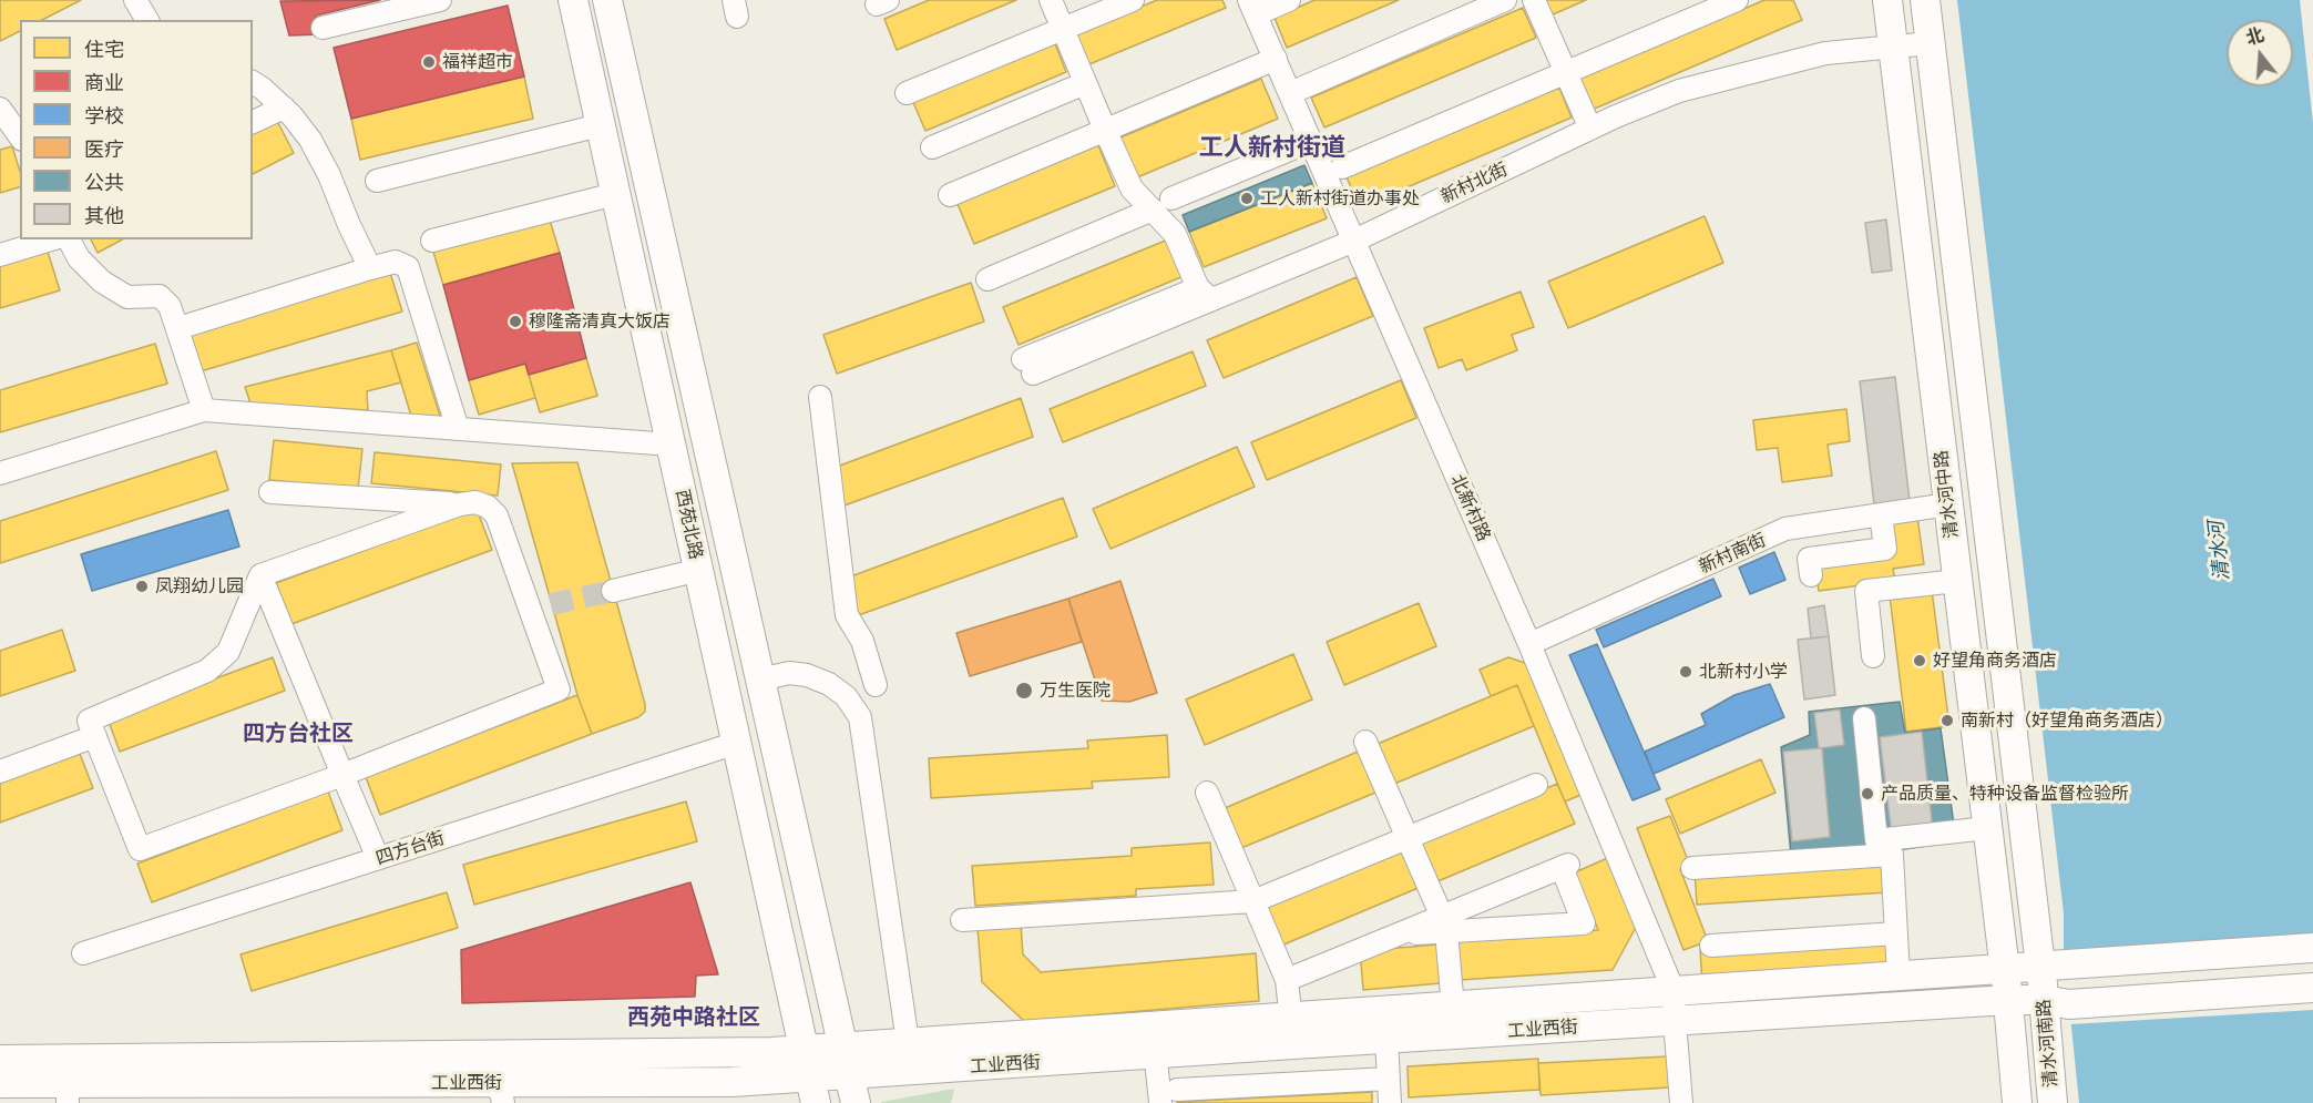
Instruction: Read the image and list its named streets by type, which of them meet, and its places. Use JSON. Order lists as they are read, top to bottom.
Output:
{
  "streets": {
    "main road": [
      "清水河中路",
      "西苑北路",
      "工业西街",
      "清水河南路"
    ],
    "street": [
      "新村北街",
      "北新村路",
      "新村南街",
      "四方台街"
    ]
  },
  "crossings": [
    ["新村北街", "清水河中路"],
    ["新村北街", "北新村路"],
    ["清水河中路", "新村南街"],
    ["清水河中路", "工业西街"],
    ["清水河中路", "清水河南路"],
    ["北新村路", "新村南街"],
    ["北新村路", "工业西街"],
    ["西苑北路", "四方台街"],
    ["西苑北路", "工业西街"],
    ["工业西街", "清水河南路"]
  ],
  "districts": ["工人新村街道", "四方台社区", "西苑中路社区"],
  "water": ["清水河"],
  "places": [
    "福祥超市",
    "工人新村街道办事处",
    "穆隆斋清真大饭店",
    "凤翔幼儿园",
    "好望角商务酒店",
    "北新村小学",
    "万生医院",
    "南新村（好望角商务酒店）",
    "产品质量、特种设备监督检验所"
  ],
  "legend": [
    "住宅",
    "商业",
    "学校",
    "医疗",
    "公共",
    "其他"
  ],
  "north": "top"
}
